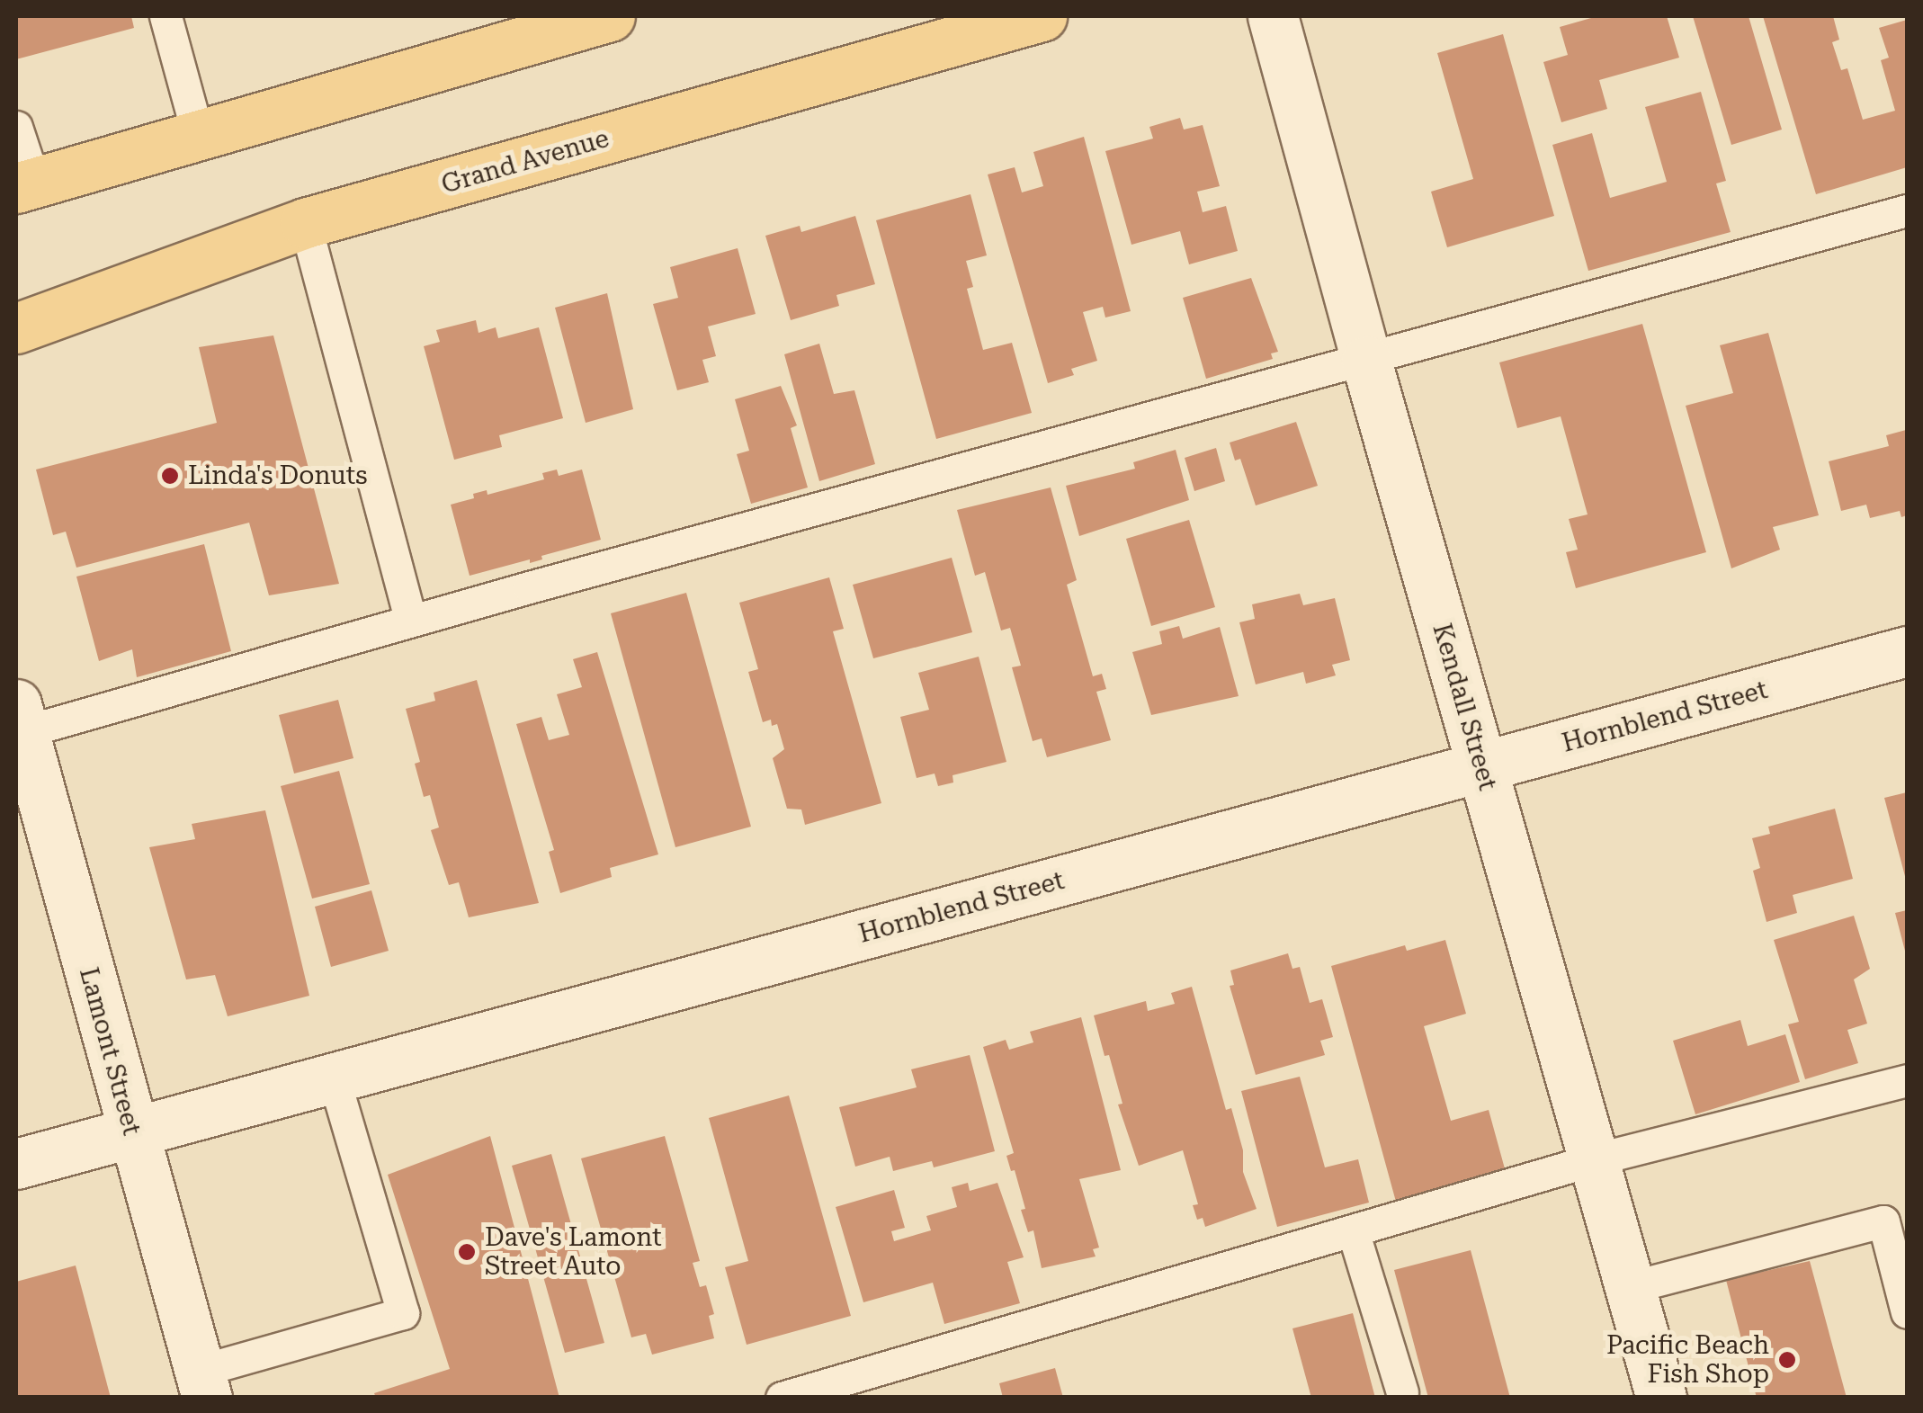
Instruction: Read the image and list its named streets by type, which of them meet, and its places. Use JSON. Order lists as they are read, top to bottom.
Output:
{
  "streets": {
    "main road": ["Grand Avenue"],
    "street": ["Kendall Street", "Hornblend Street", "Lamont Street"]
  },
  "crossings": [
    ["Kendall Street", "Hornblend Street"],
    ["Hornblend Street", "Lamont Street"]
  ],
  "places": ["Linda's Donuts", "Dave's Lamont Street Auto", "Pacific Beach Fish Shop"]
}
